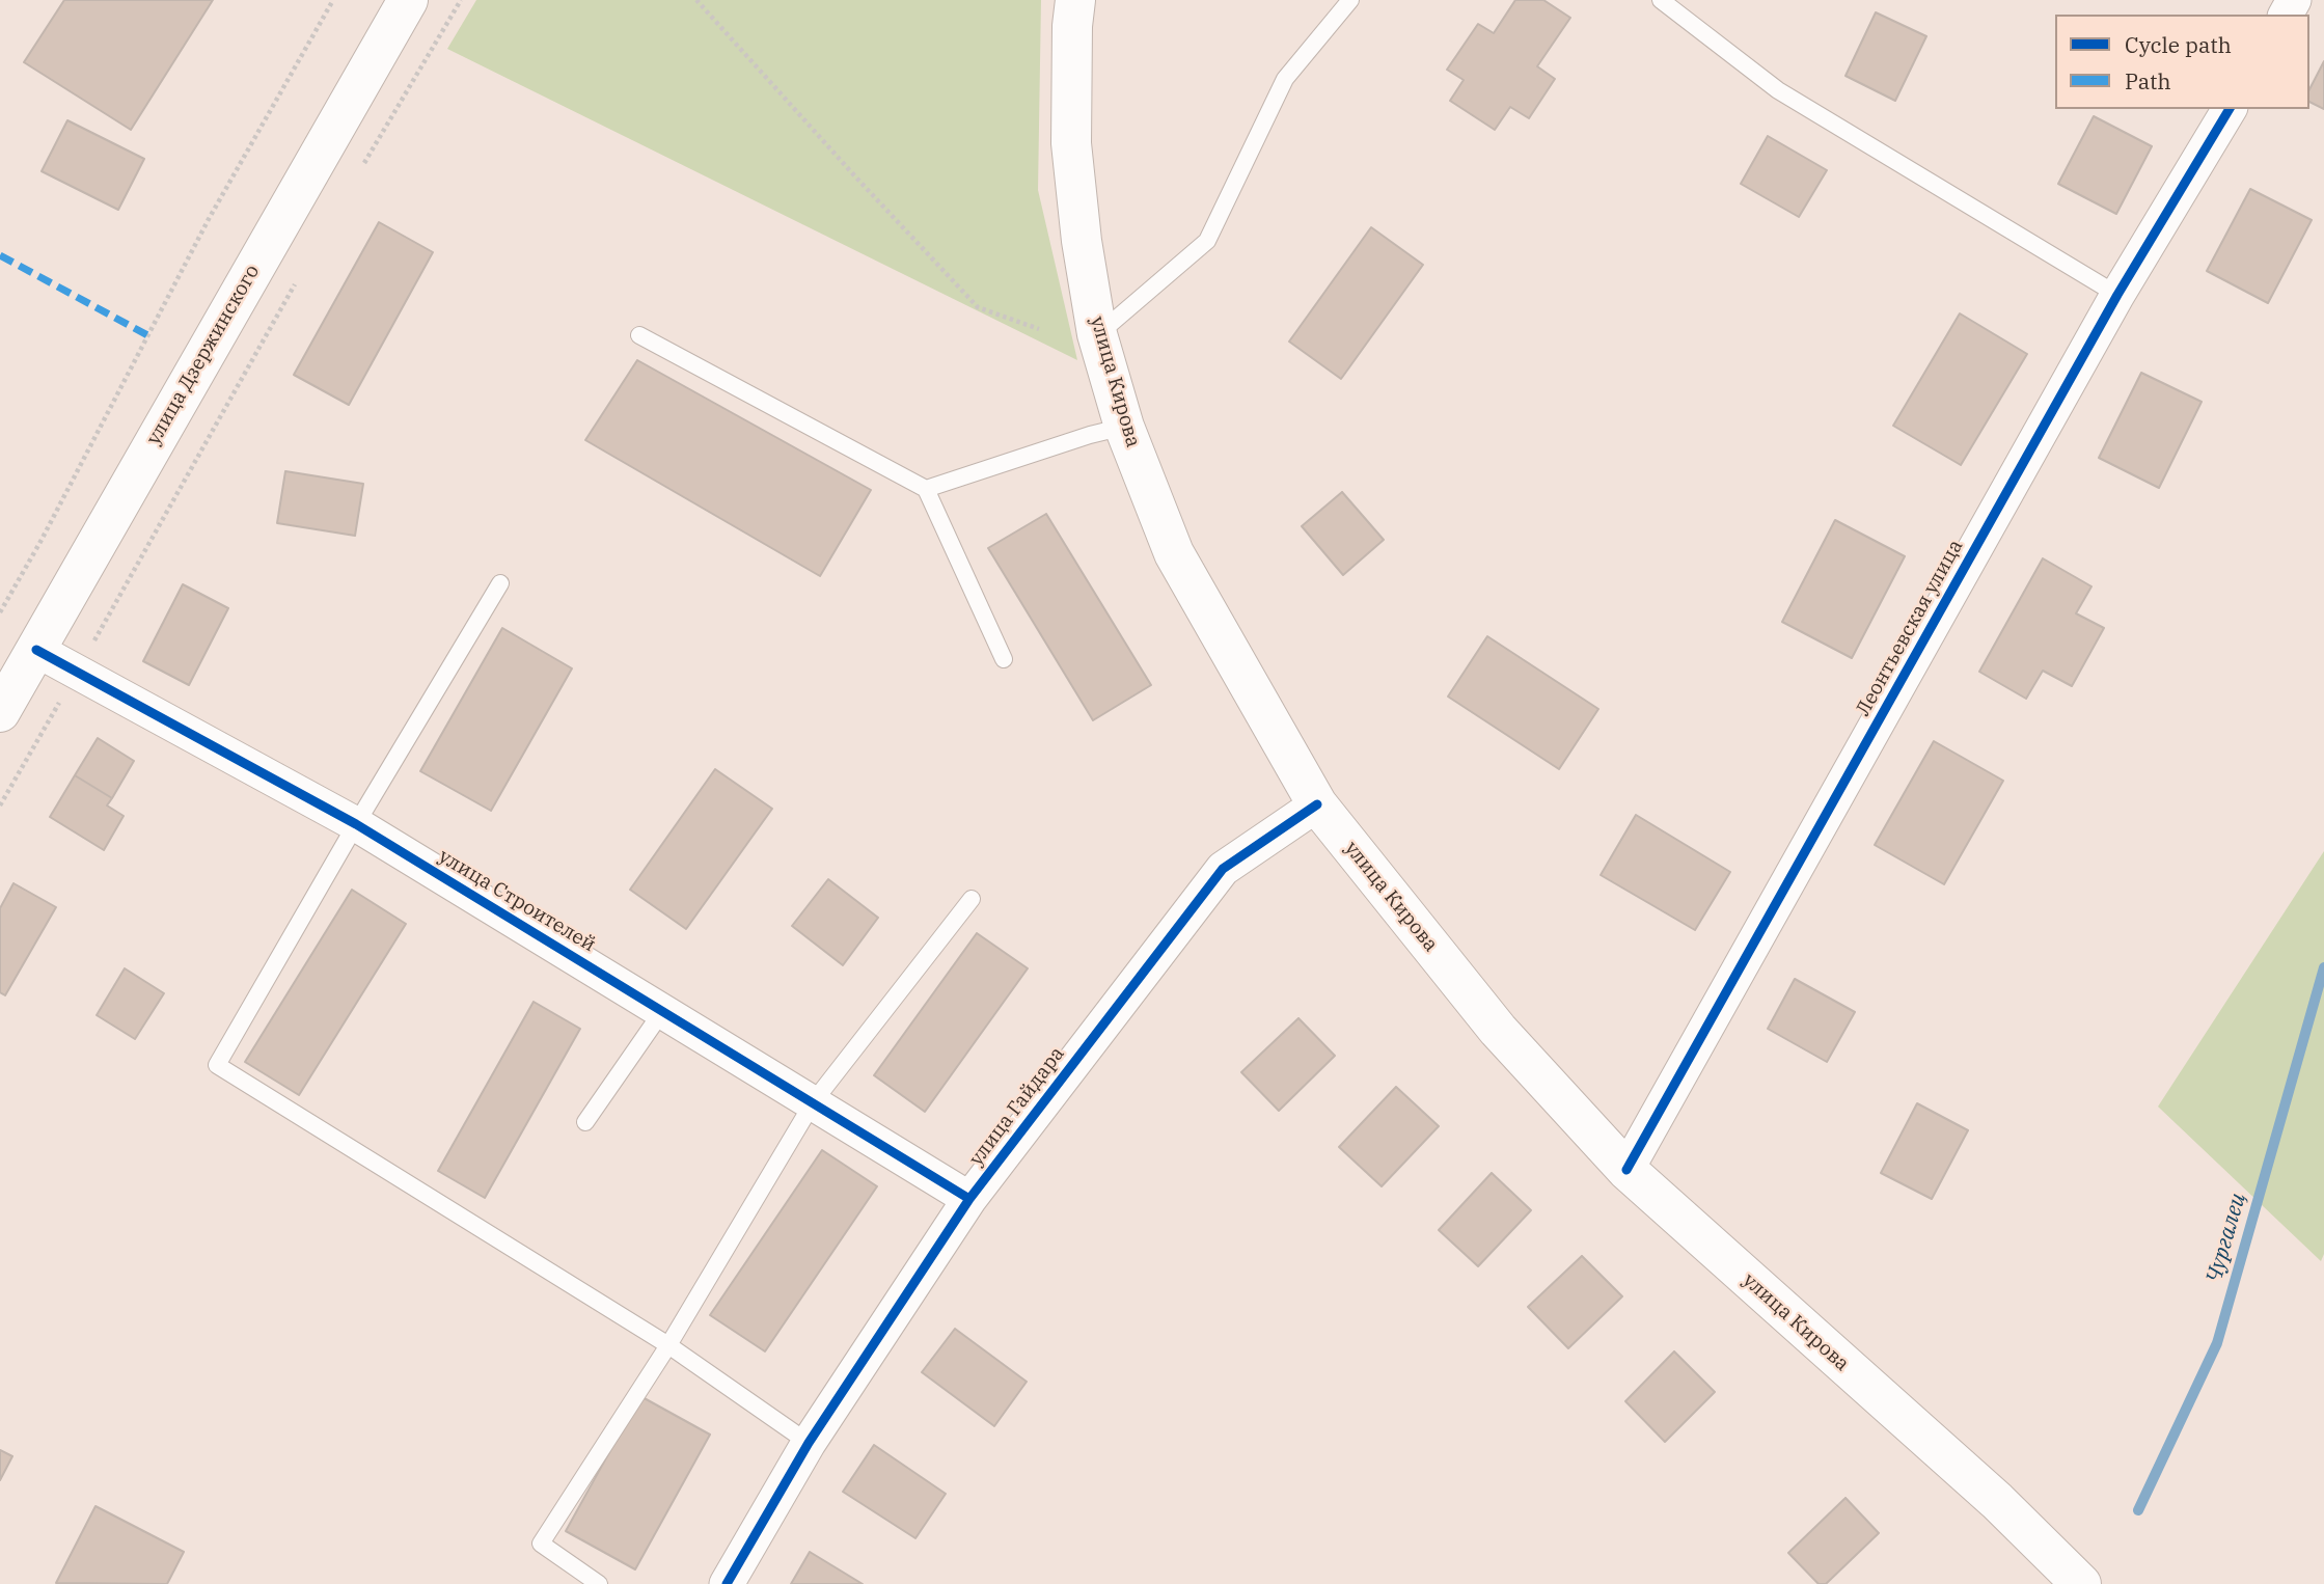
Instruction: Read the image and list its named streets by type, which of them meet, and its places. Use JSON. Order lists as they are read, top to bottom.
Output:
{
  "streets": {
    "main road": ["улица Дзержинского", "улица Кирова"],
    "street": ["Леонтьевская улица", "улица Строителей", "улица Гайдара"]
  },
  "crossings": [
    ["улица Дзержинского", "улица Строителей"],
    ["улица Кирова", "Леонтьевская улица"],
    ["улица Кирова", "улица Гайдара"],
    ["улица Строителей", "улица Гайдара"]
  ],
  "water": ["Чургалец"],
  "legend": ["Cycle path", "Path"]
}
